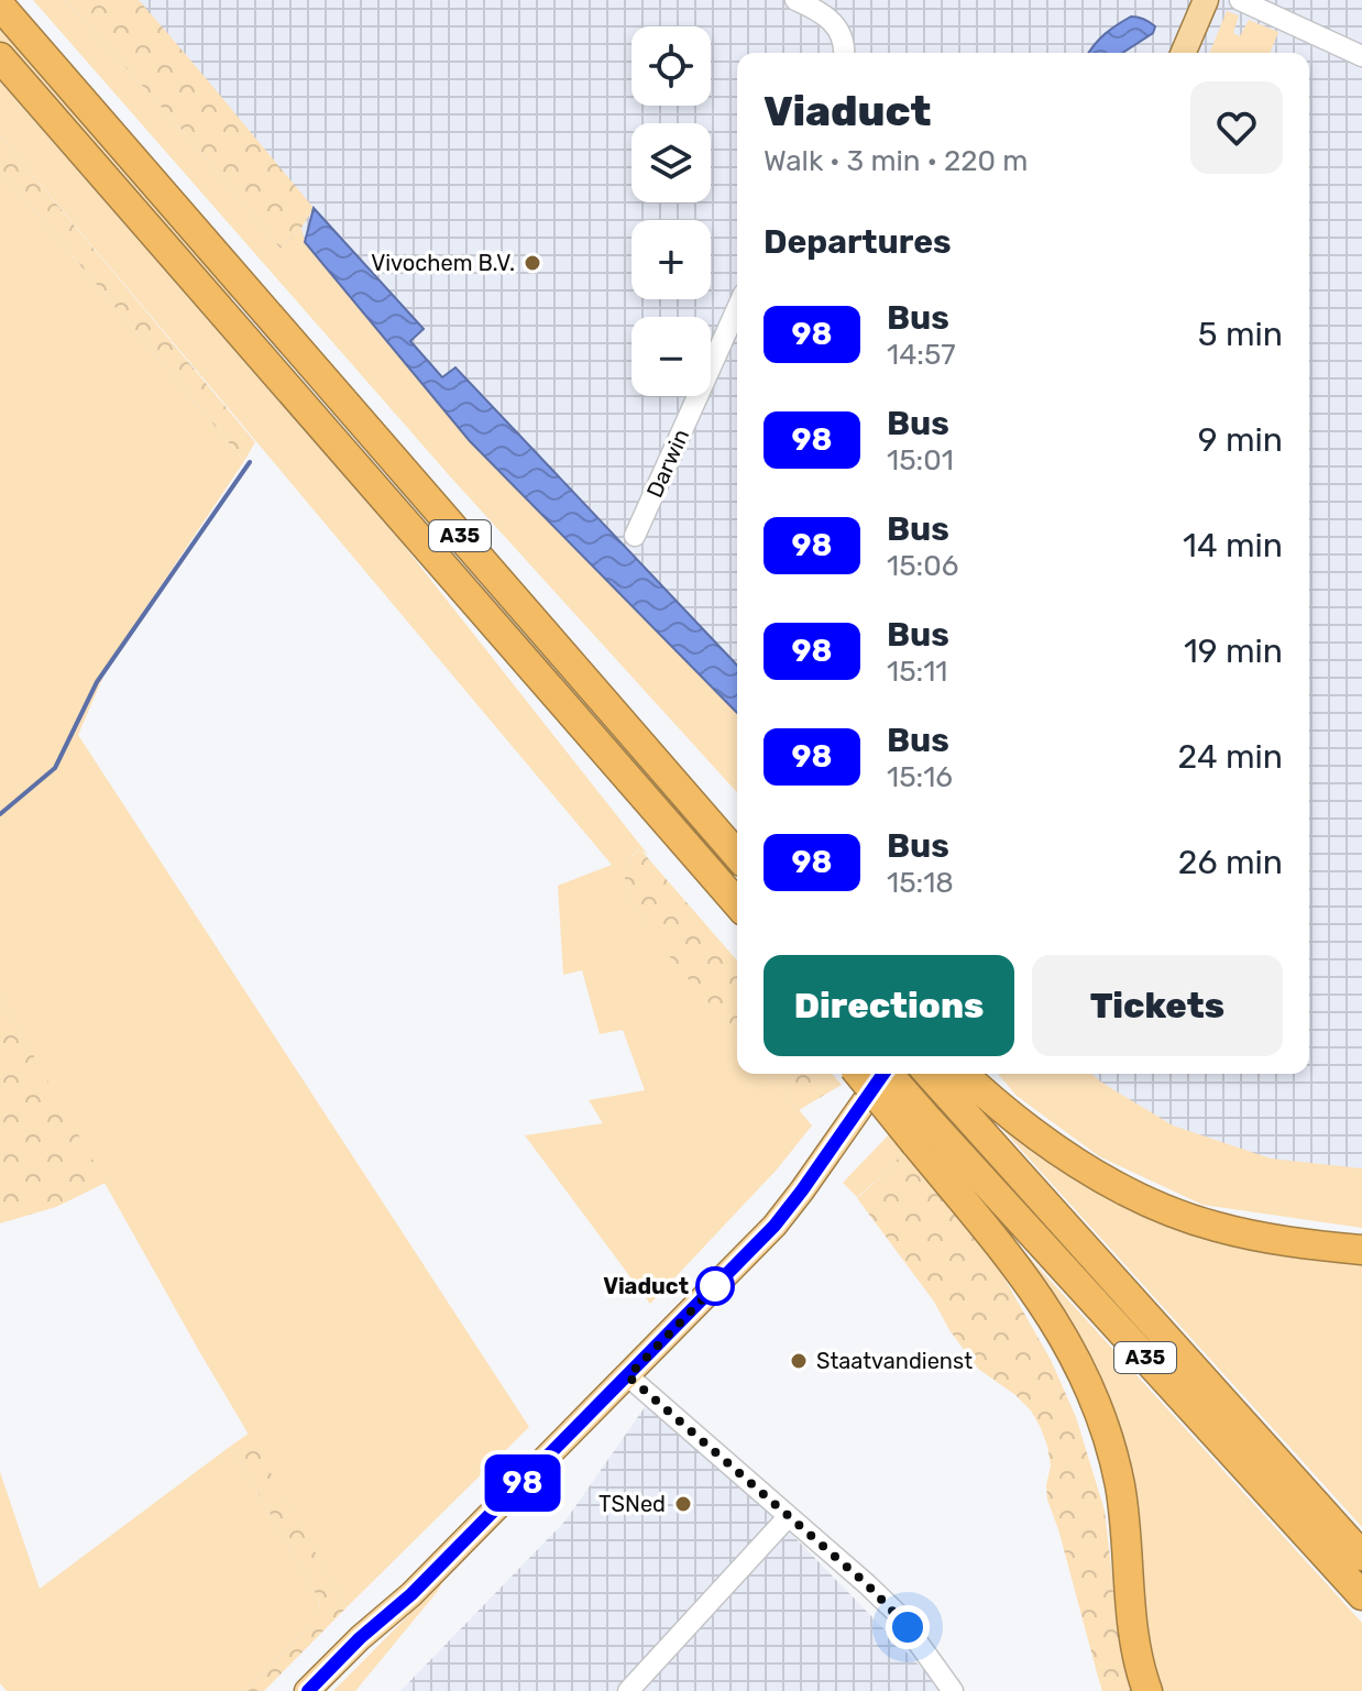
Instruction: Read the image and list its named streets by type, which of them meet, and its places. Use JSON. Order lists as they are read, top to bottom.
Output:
{
  "streets": {
    "highway": ["A35"],
    "street": ["Darwin"]
  },
  "places": [
    "Vivochem B.V.",
    "Viaduct",
    "Staatvandienst",
    "TSNed"
  ],
  "lines": ["bus line 98"],
  "page": {
    "on_map": "98",
    "map_buttons": ["+", "−"],
    "heading": [
      ["Viaduct", "Walk · 3 min · 220 m"],
      "Departures"
    ],
    "list": [
      {
        "mark": "98",
        "name": "Bus",
        "note": "14:57",
        "value": "5 min"
      },
      {
        "mark": "98",
        "name": "Bus",
        "note": "15:01",
        "value": "9 min"
      },
      {
        "mark": "98",
        "name": "Bus",
        "note": "15:06",
        "value": "14 min"
      },
      {
        "mark": "98",
        "name": "Bus",
        "note": "15:11",
        "value": "19 min"
      },
      {
        "mark": "98",
        "name": "Bus",
        "note": "15:16",
        "value": "24 min"
      },
      {
        "mark": "98",
        "name": "Bus",
        "note": "15:18",
        "value": "26 min"
      }
    ],
    "buttons": ["Directions", "Tickets"]
  }
}
